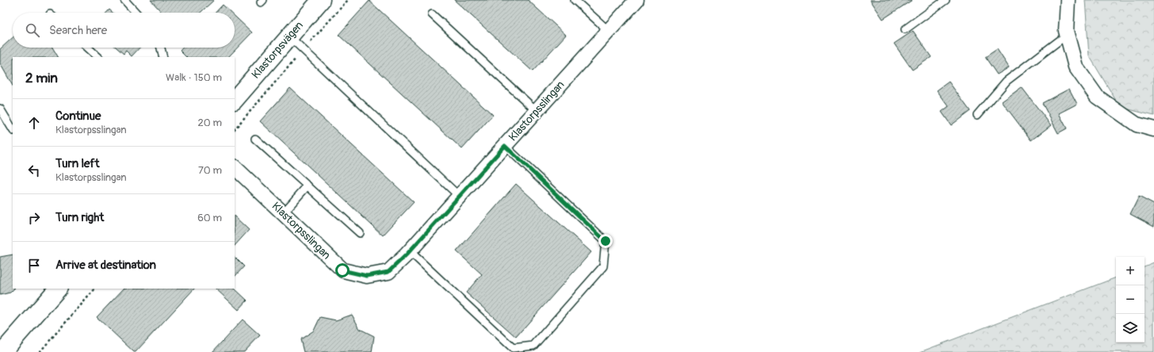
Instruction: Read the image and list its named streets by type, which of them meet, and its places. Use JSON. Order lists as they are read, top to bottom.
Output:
{
  "streets": {
    "street": ["Klastorpsvägen", "Klastorpsslingan"]
  },
  "page": {
    "search": "Search here",
    "heading": ["2 min", "Walk · 150 m"],
    "list": [
      ["Continue", "Klastorpsslingan", "20 m"],
      ["Turn left", "Klastorpsslingan", "70 m"],
      ["Turn right", "60 m"],
      "Arrive at destination"
    ],
    "map_buttons": ["+", "−"]
  }
}
